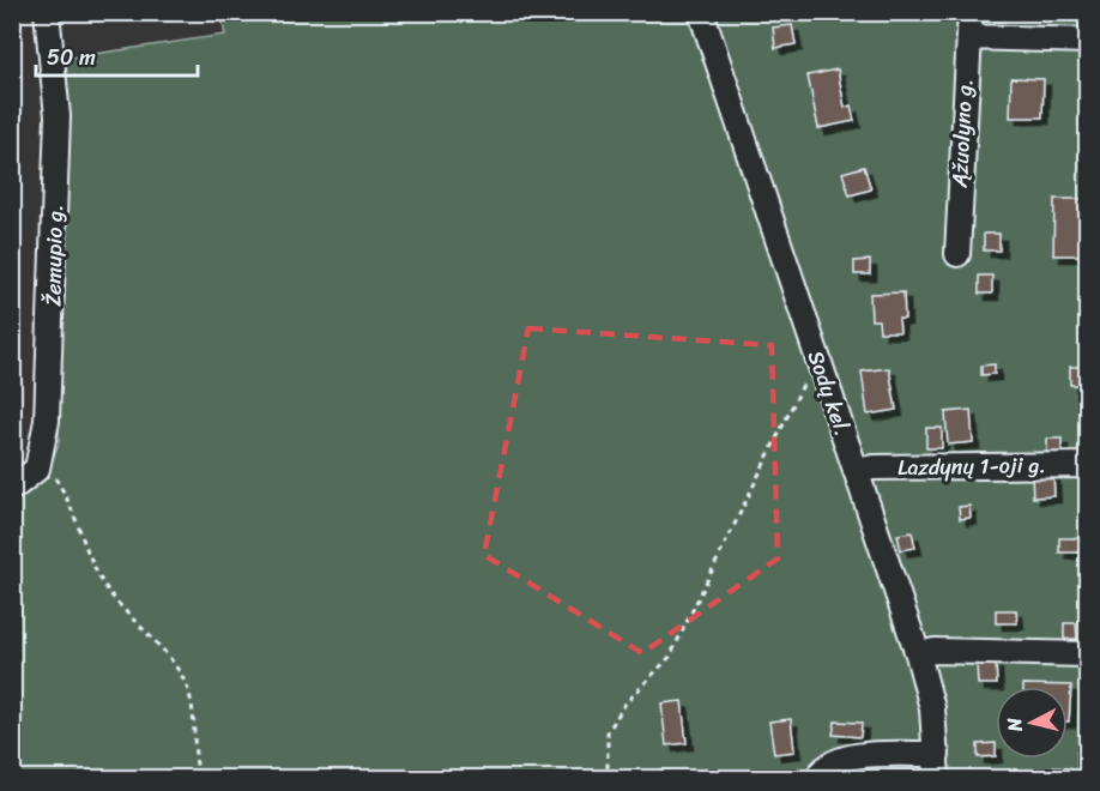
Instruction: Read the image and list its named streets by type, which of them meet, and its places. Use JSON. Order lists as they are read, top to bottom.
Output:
{
  "streets": {
    "street": [
      "Ąžuolyno g.",
      "Žemupio g.",
      "Sodų kel.",
      "Lazdynų 1-oji g."
    ]
  },
  "crossings": [
    ["Sodų kel.", "Lazdynų 1-oji g."]
  ],
  "scale_bar": "50 m",
  "north": "left"
}
